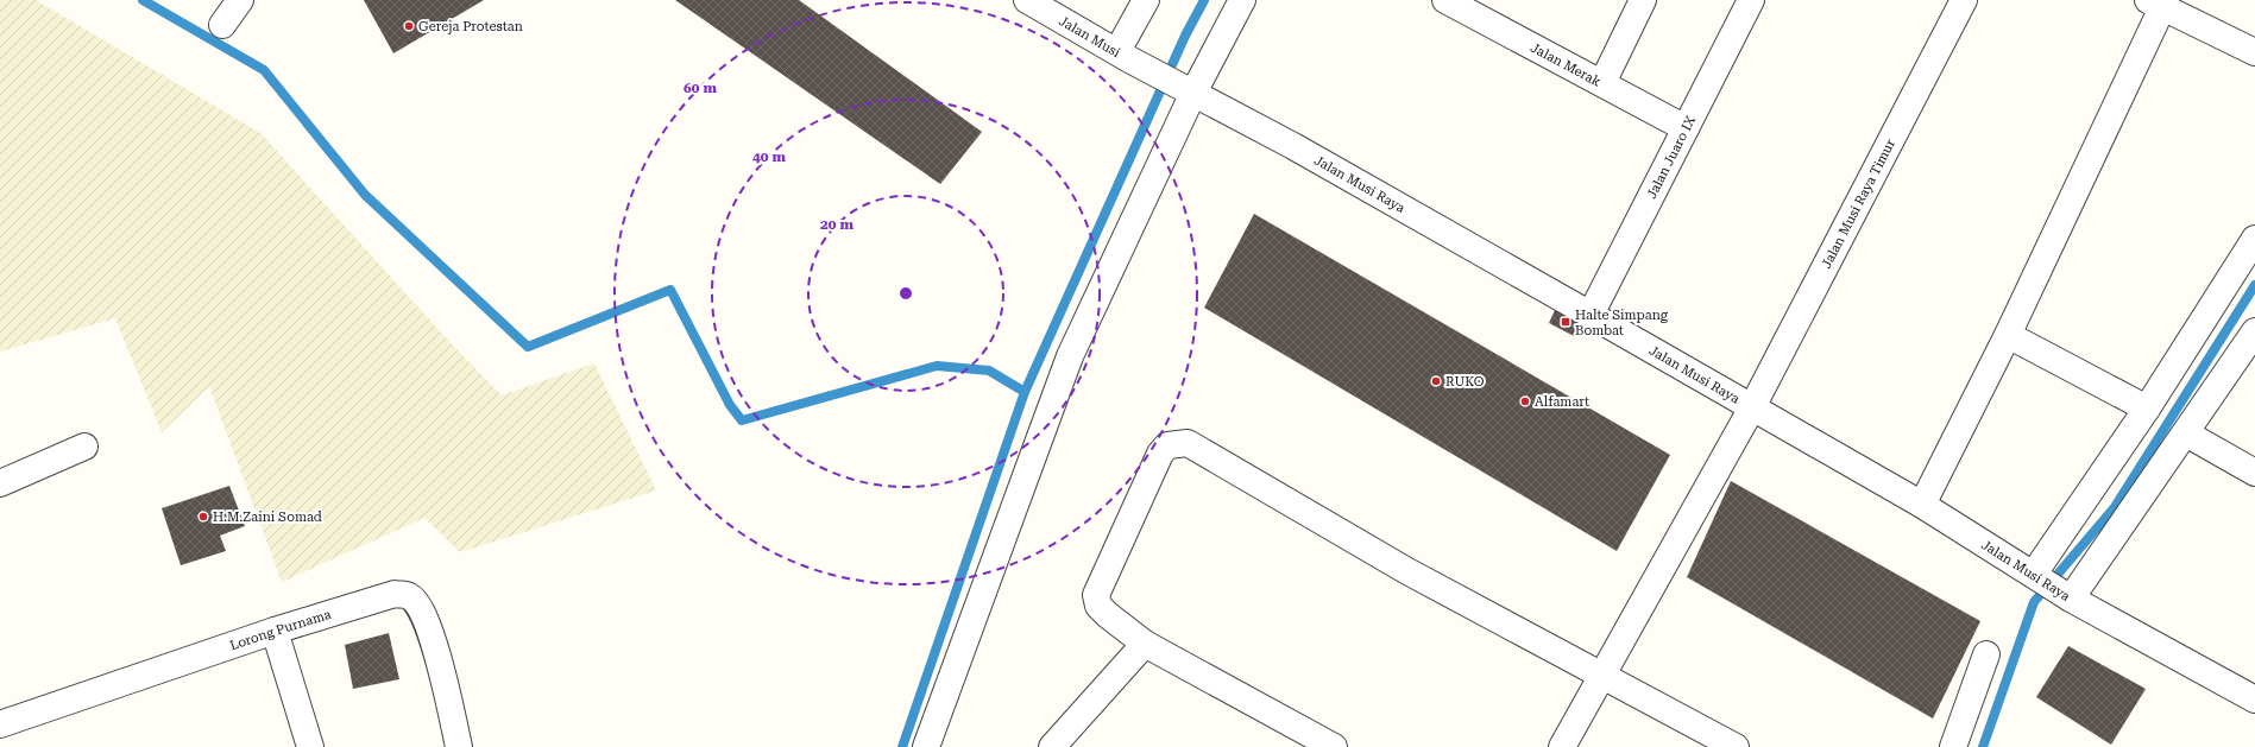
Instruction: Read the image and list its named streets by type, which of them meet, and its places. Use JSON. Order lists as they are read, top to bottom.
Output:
{
  "streets": {
    "street": [
      "Jalan Musi",
      "Jalan Merak",
      "Jalan Juaro IX",
      "Jalan Musi Raya",
      "Jalan Musi Raya Timur",
      "Lorong Purnama"
    ]
  },
  "crossings": [
    ["Jalan Musi", "Jalan Musi Raya"],
    ["Jalan Merak", "Jalan Juaro IX"],
    ["Jalan Juaro IX", "Jalan Musi Raya"],
    ["Jalan Musi Raya", "Jalan Musi Raya Timur"]
  ],
  "places": {
    "other": [
      "Gereja Protestan",
      "RUKO",
      "Alfamart",
      "H.M.Zaini Somad"
    ],
    "transit": ["Halte Simpang Bombat"]
  },
  "rings": ["60 m", "40 m", "20 m"]
}
